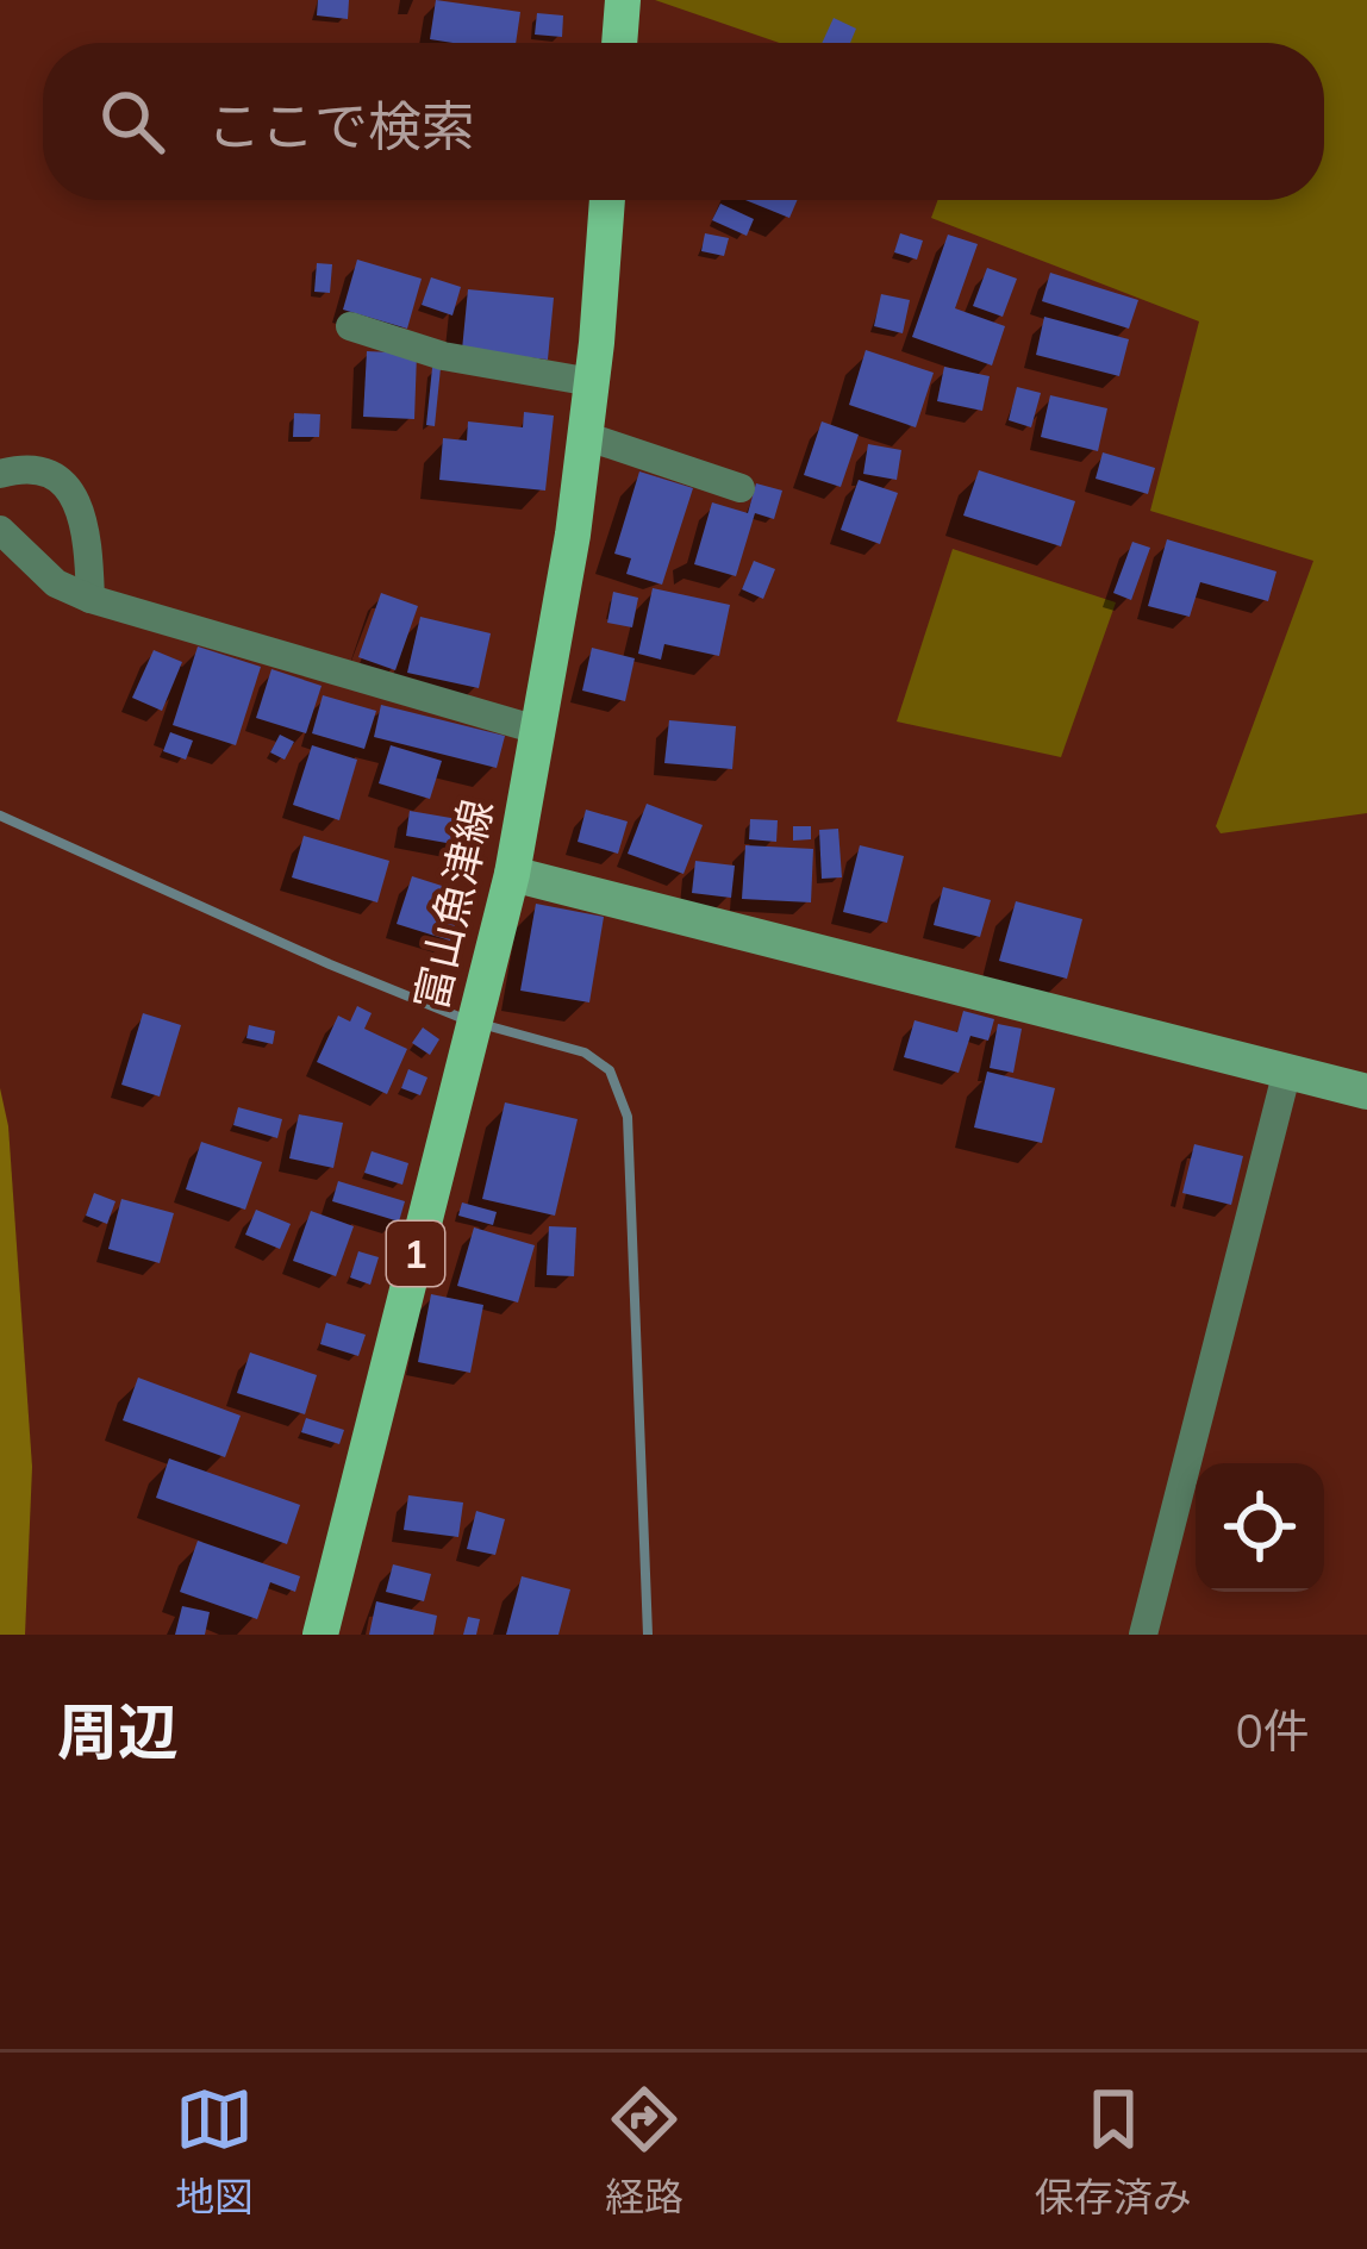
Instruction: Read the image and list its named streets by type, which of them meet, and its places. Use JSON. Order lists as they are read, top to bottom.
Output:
{
  "streets": {
    "main road": ["富山魚津線", "1"]
  },
  "page": {
    "search": "ここで検索",
    "heading": ["周辺", "0件"],
    "nav": ["地図", "経路", "保存済み"]
  }
}
